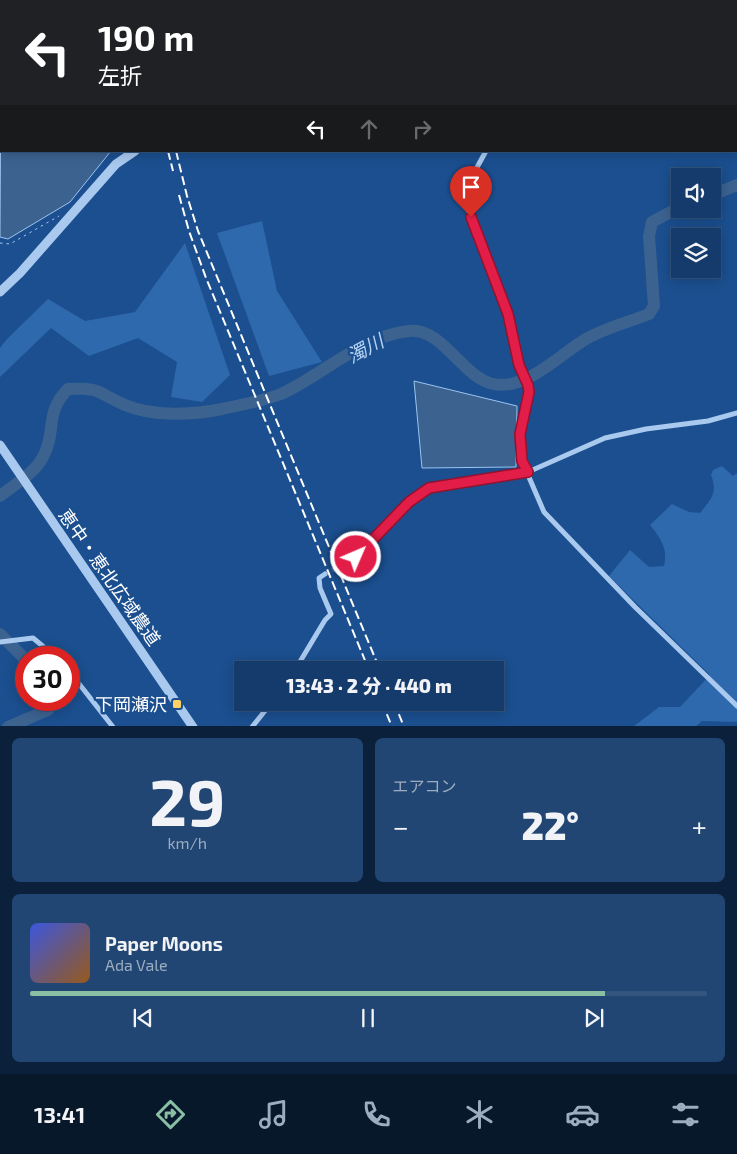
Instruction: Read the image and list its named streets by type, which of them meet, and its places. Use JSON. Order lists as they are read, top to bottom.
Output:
{
  "streets": {
    "street": ["恵中・恵北広域農道"]
  },
  "water": ["濁川"],
  "places": {
    "transit": ["下岡瀬沢"]
  },
  "page": {
    "turn": ["190 m", "左折"],
    "limit": "30",
    "trip": "13:43 · 2 分 · 440 m",
    "tile": [
      ["29", "km/h"],
      "エアコン"
    ],
    "heat": ["−", "22°", "+"],
    "song": ["Paper Moons", "Ada Vale"],
    "tabs": "13:41"
  }
}
